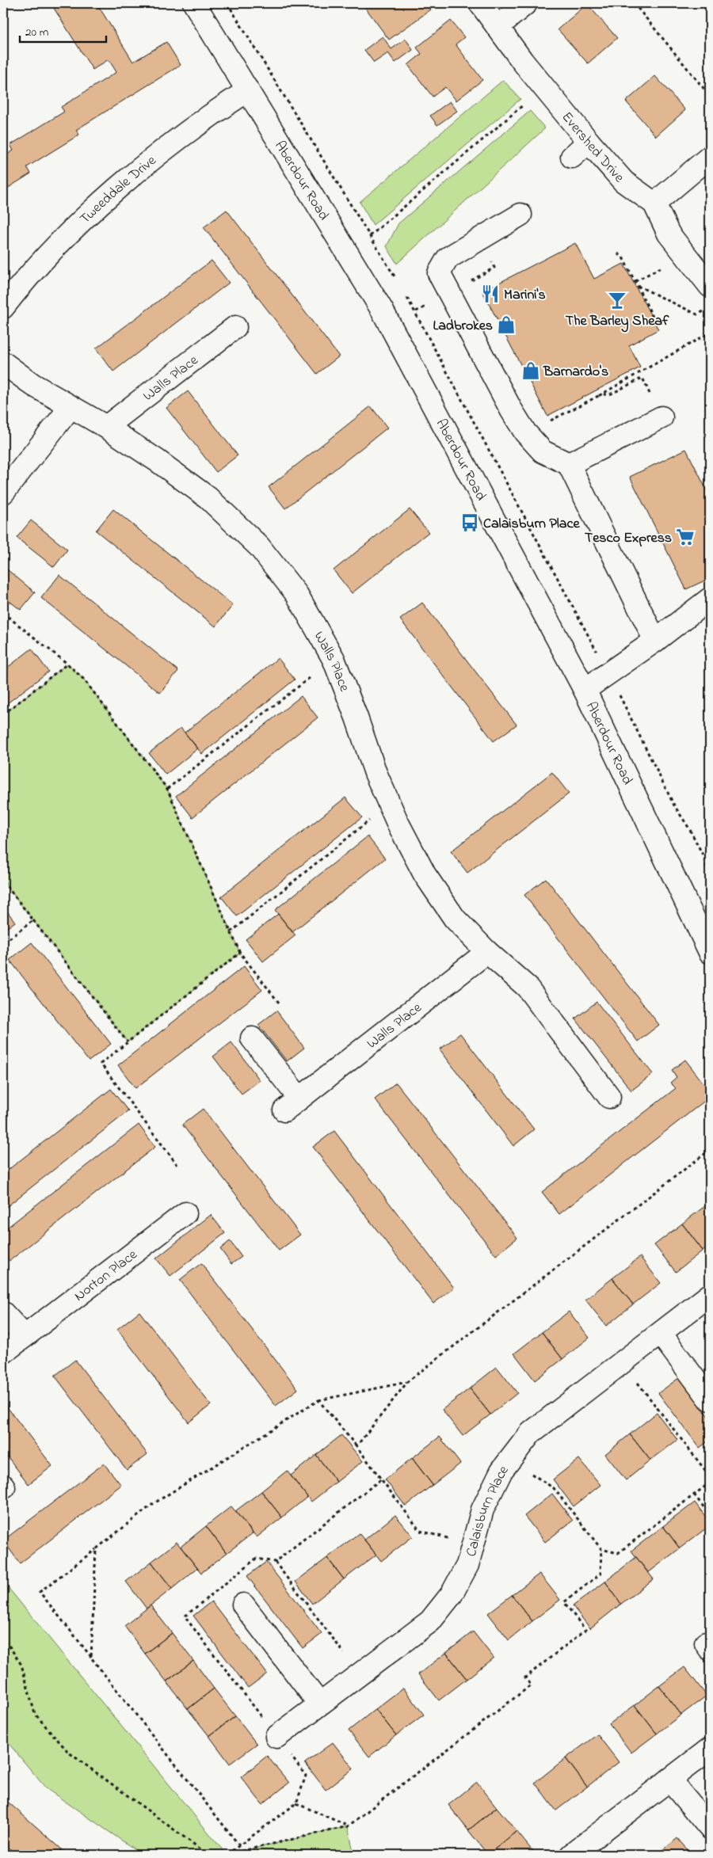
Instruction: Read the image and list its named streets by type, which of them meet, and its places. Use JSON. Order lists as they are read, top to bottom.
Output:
{
  "streets": {
    "street": [
      "Evershed Drive",
      "Aberdour Road",
      "Tweeddale Drive",
      "Walls Place",
      "Norton Place",
      "Calaisburn Place"
    ]
  },
  "crossings": [
    ["Aberdour Road", "Tweeddale Drive"]
  ],
  "places": {
    "restaurant": ["Marini's"],
    "bar": ["The Barley Sheaf"],
    "shop": ["Ladbrokes", "Barnardo's"],
    "bus stop": ["Calaisburn Place"],
    "supermarket": ["Tesco Express"]
  },
  "scale_bar": "20 m"
}
